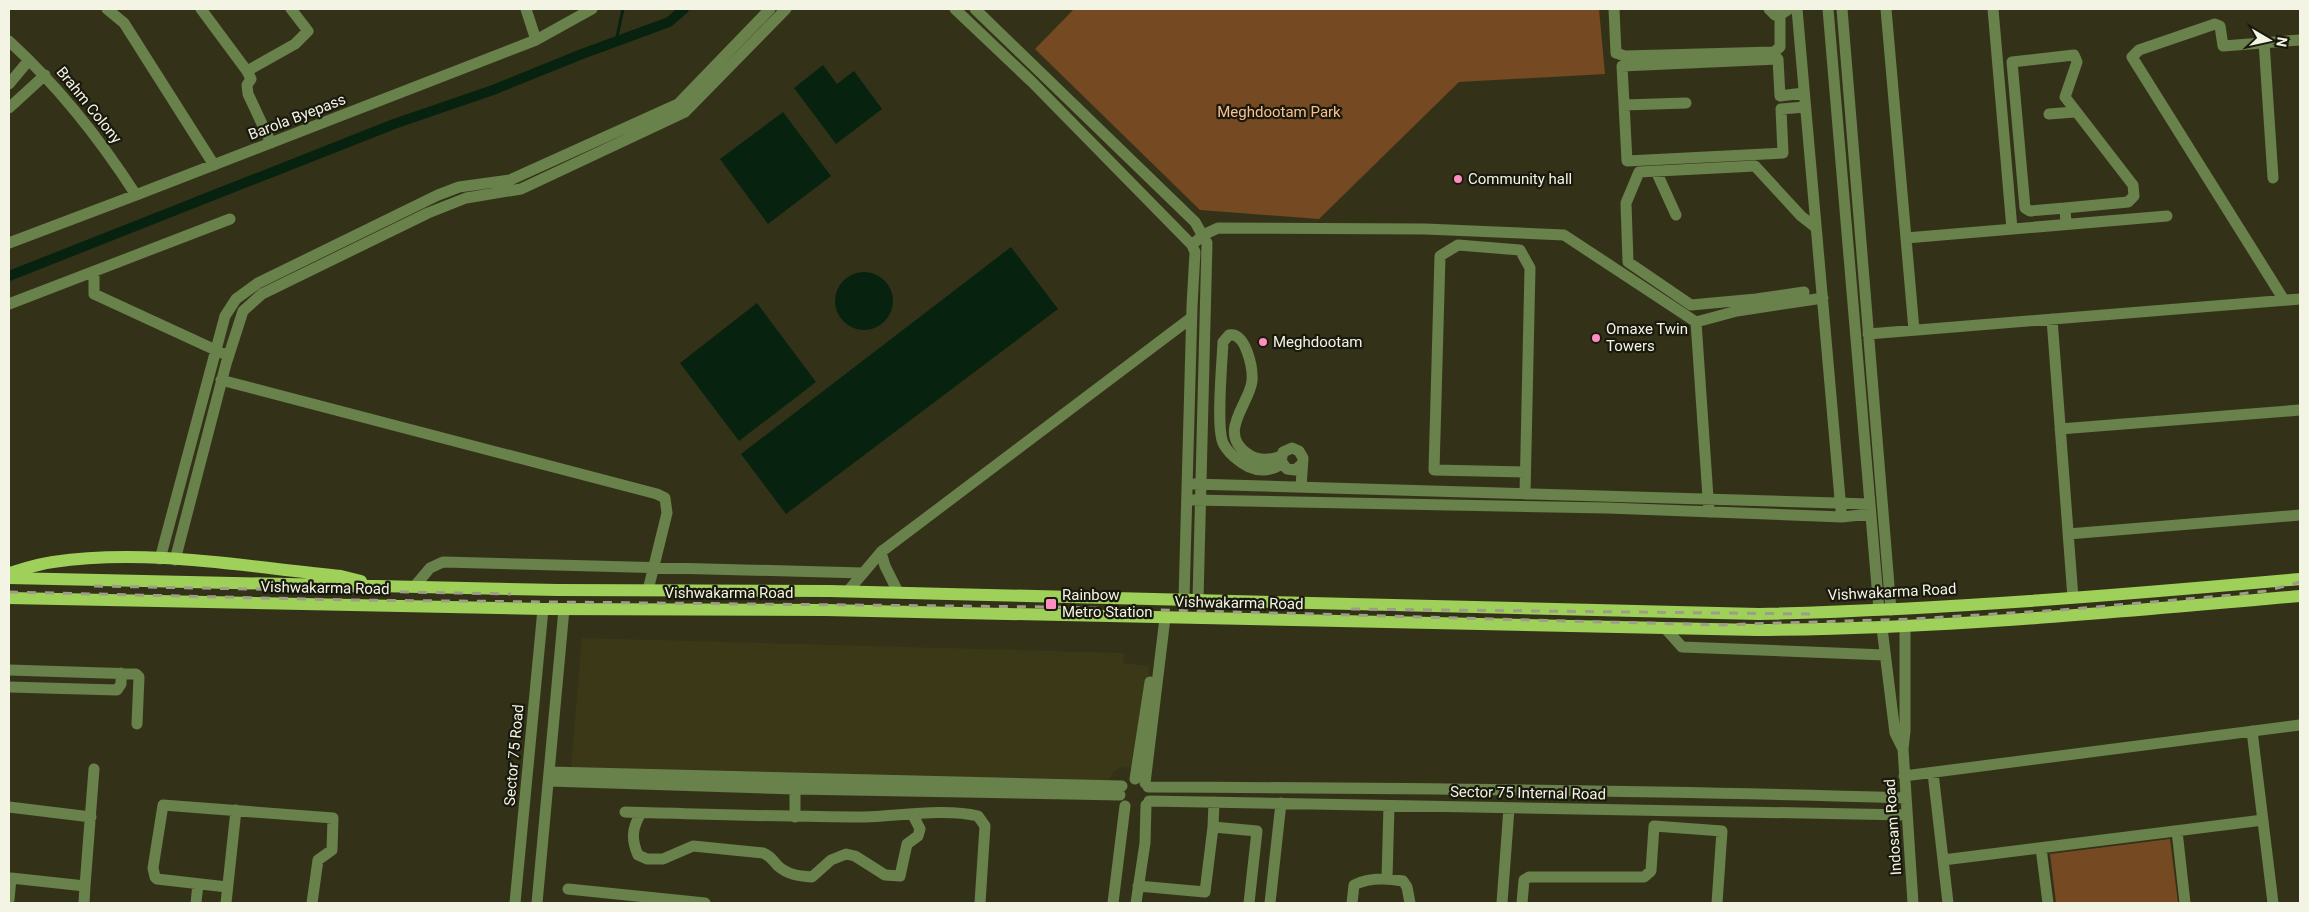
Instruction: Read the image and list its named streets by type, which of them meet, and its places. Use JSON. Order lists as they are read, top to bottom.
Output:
{
  "streets": {
    "main road": ["Vishwakarma Road"],
    "street": [
      "Brahm Colony",
      "Barola Byepass",
      "Sector 75 Road",
      "Sector 75 Internal Road",
      "Indosam Road"
    ]
  },
  "crossings": [
    ["Brahm Colony", "Barola Byepass"],
    ["Vishwakarma Road", "Sector 75 Road"],
    ["Vishwakarma Road", "Indosam Road"],
    ["Sector 75 Internal Road", "Indosam Road"]
  ],
  "parks": ["Meghdootam Park"],
  "places": {
    "other": ["Community hall", "Omaxe Twin Towers", "Meghdootam"],
    "transit": ["Rainbow Metro Station"]
  },
  "north": "right"
}
